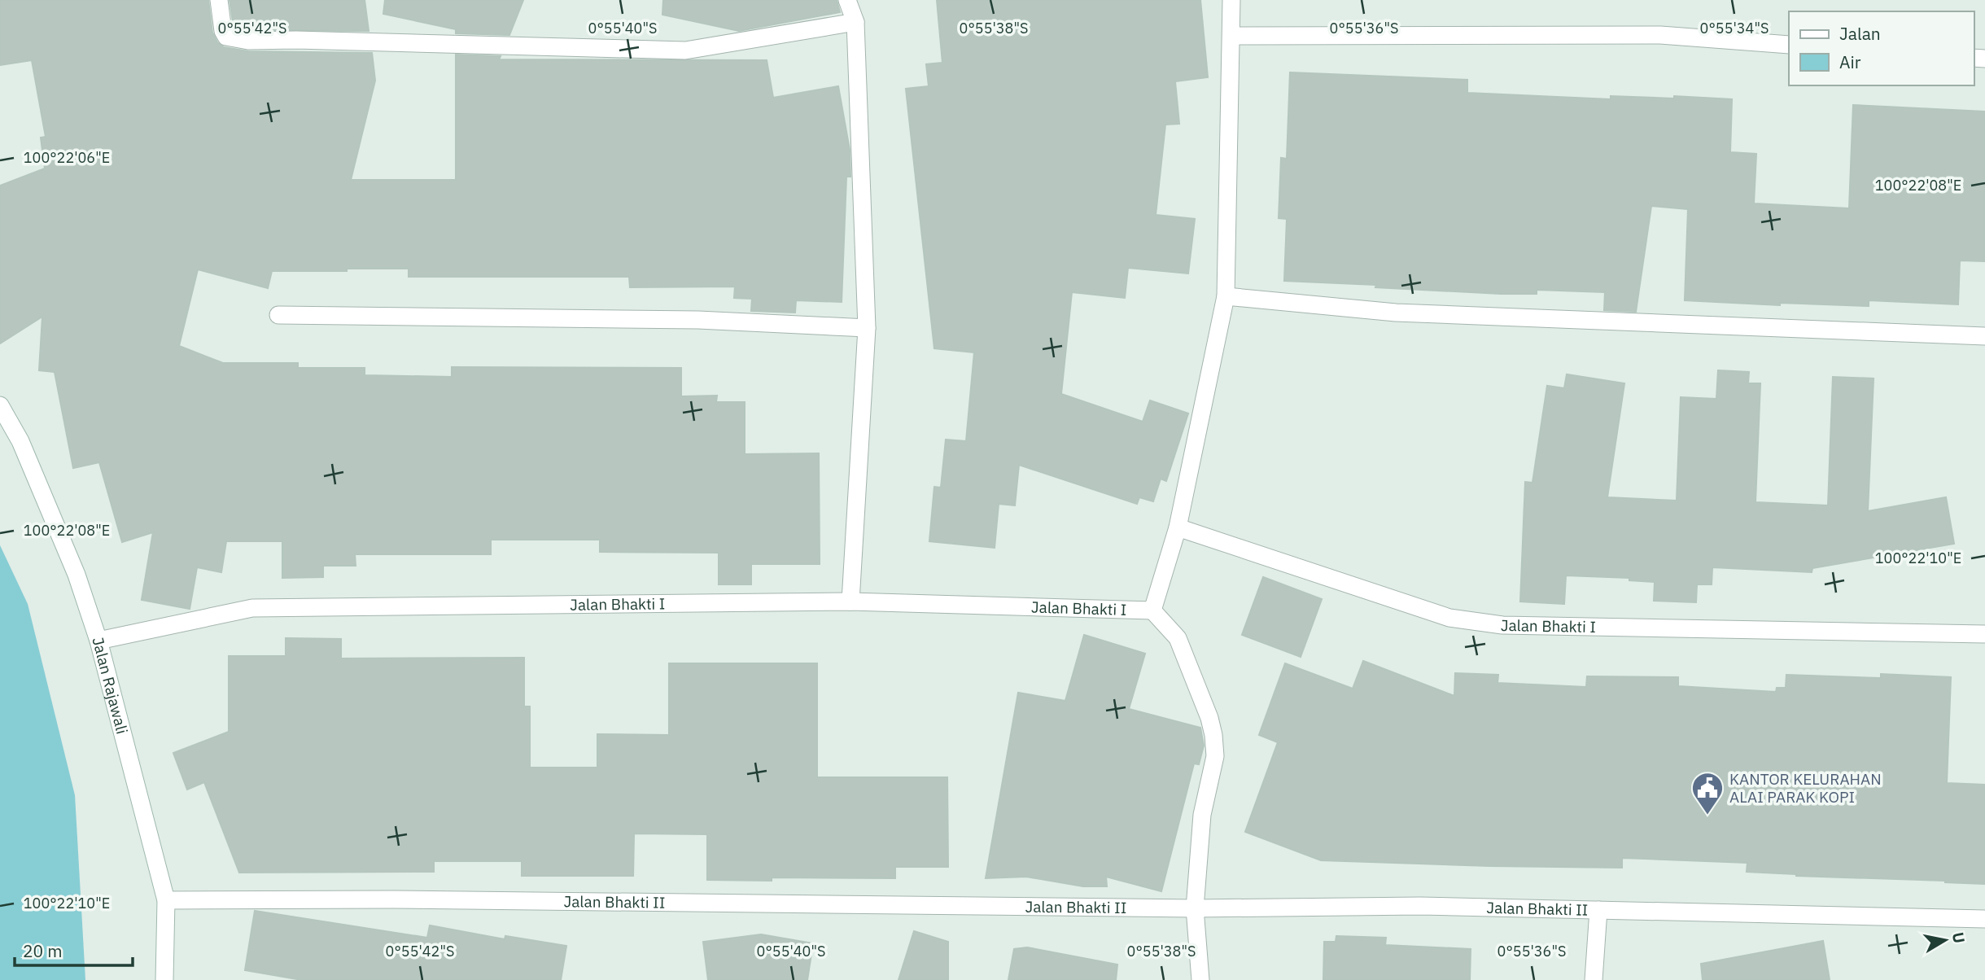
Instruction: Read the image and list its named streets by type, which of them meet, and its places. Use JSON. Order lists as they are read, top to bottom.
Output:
{
  "streets": {
    "street": ["Jalan Bhakti I", "Jalan Rajawali", "Jalan Bhakti II"]
  },
  "crossings": [
    ["Jalan Bhakti I", "Jalan Rajawali"],
    ["Jalan Rajawali", "Jalan Bhakti II"]
  ],
  "places": {
    "public building": ["KANTOR KELURAHAN ALAI PARAK KOPI"]
  },
  "legend": ["Jalan", "Air"],
  "scale_bar": "20 m",
  "north": "right",
  "coordinates": [
    "0°55'42\"S",
    "0°55'40\"S",
    "0°55'38\"S",
    "0°55'36\"S",
    "0°55'34\"S",
    "100°22'06\"E",
    "100°22'08\"E",
    "100°22'10\"E"
  ]
}
